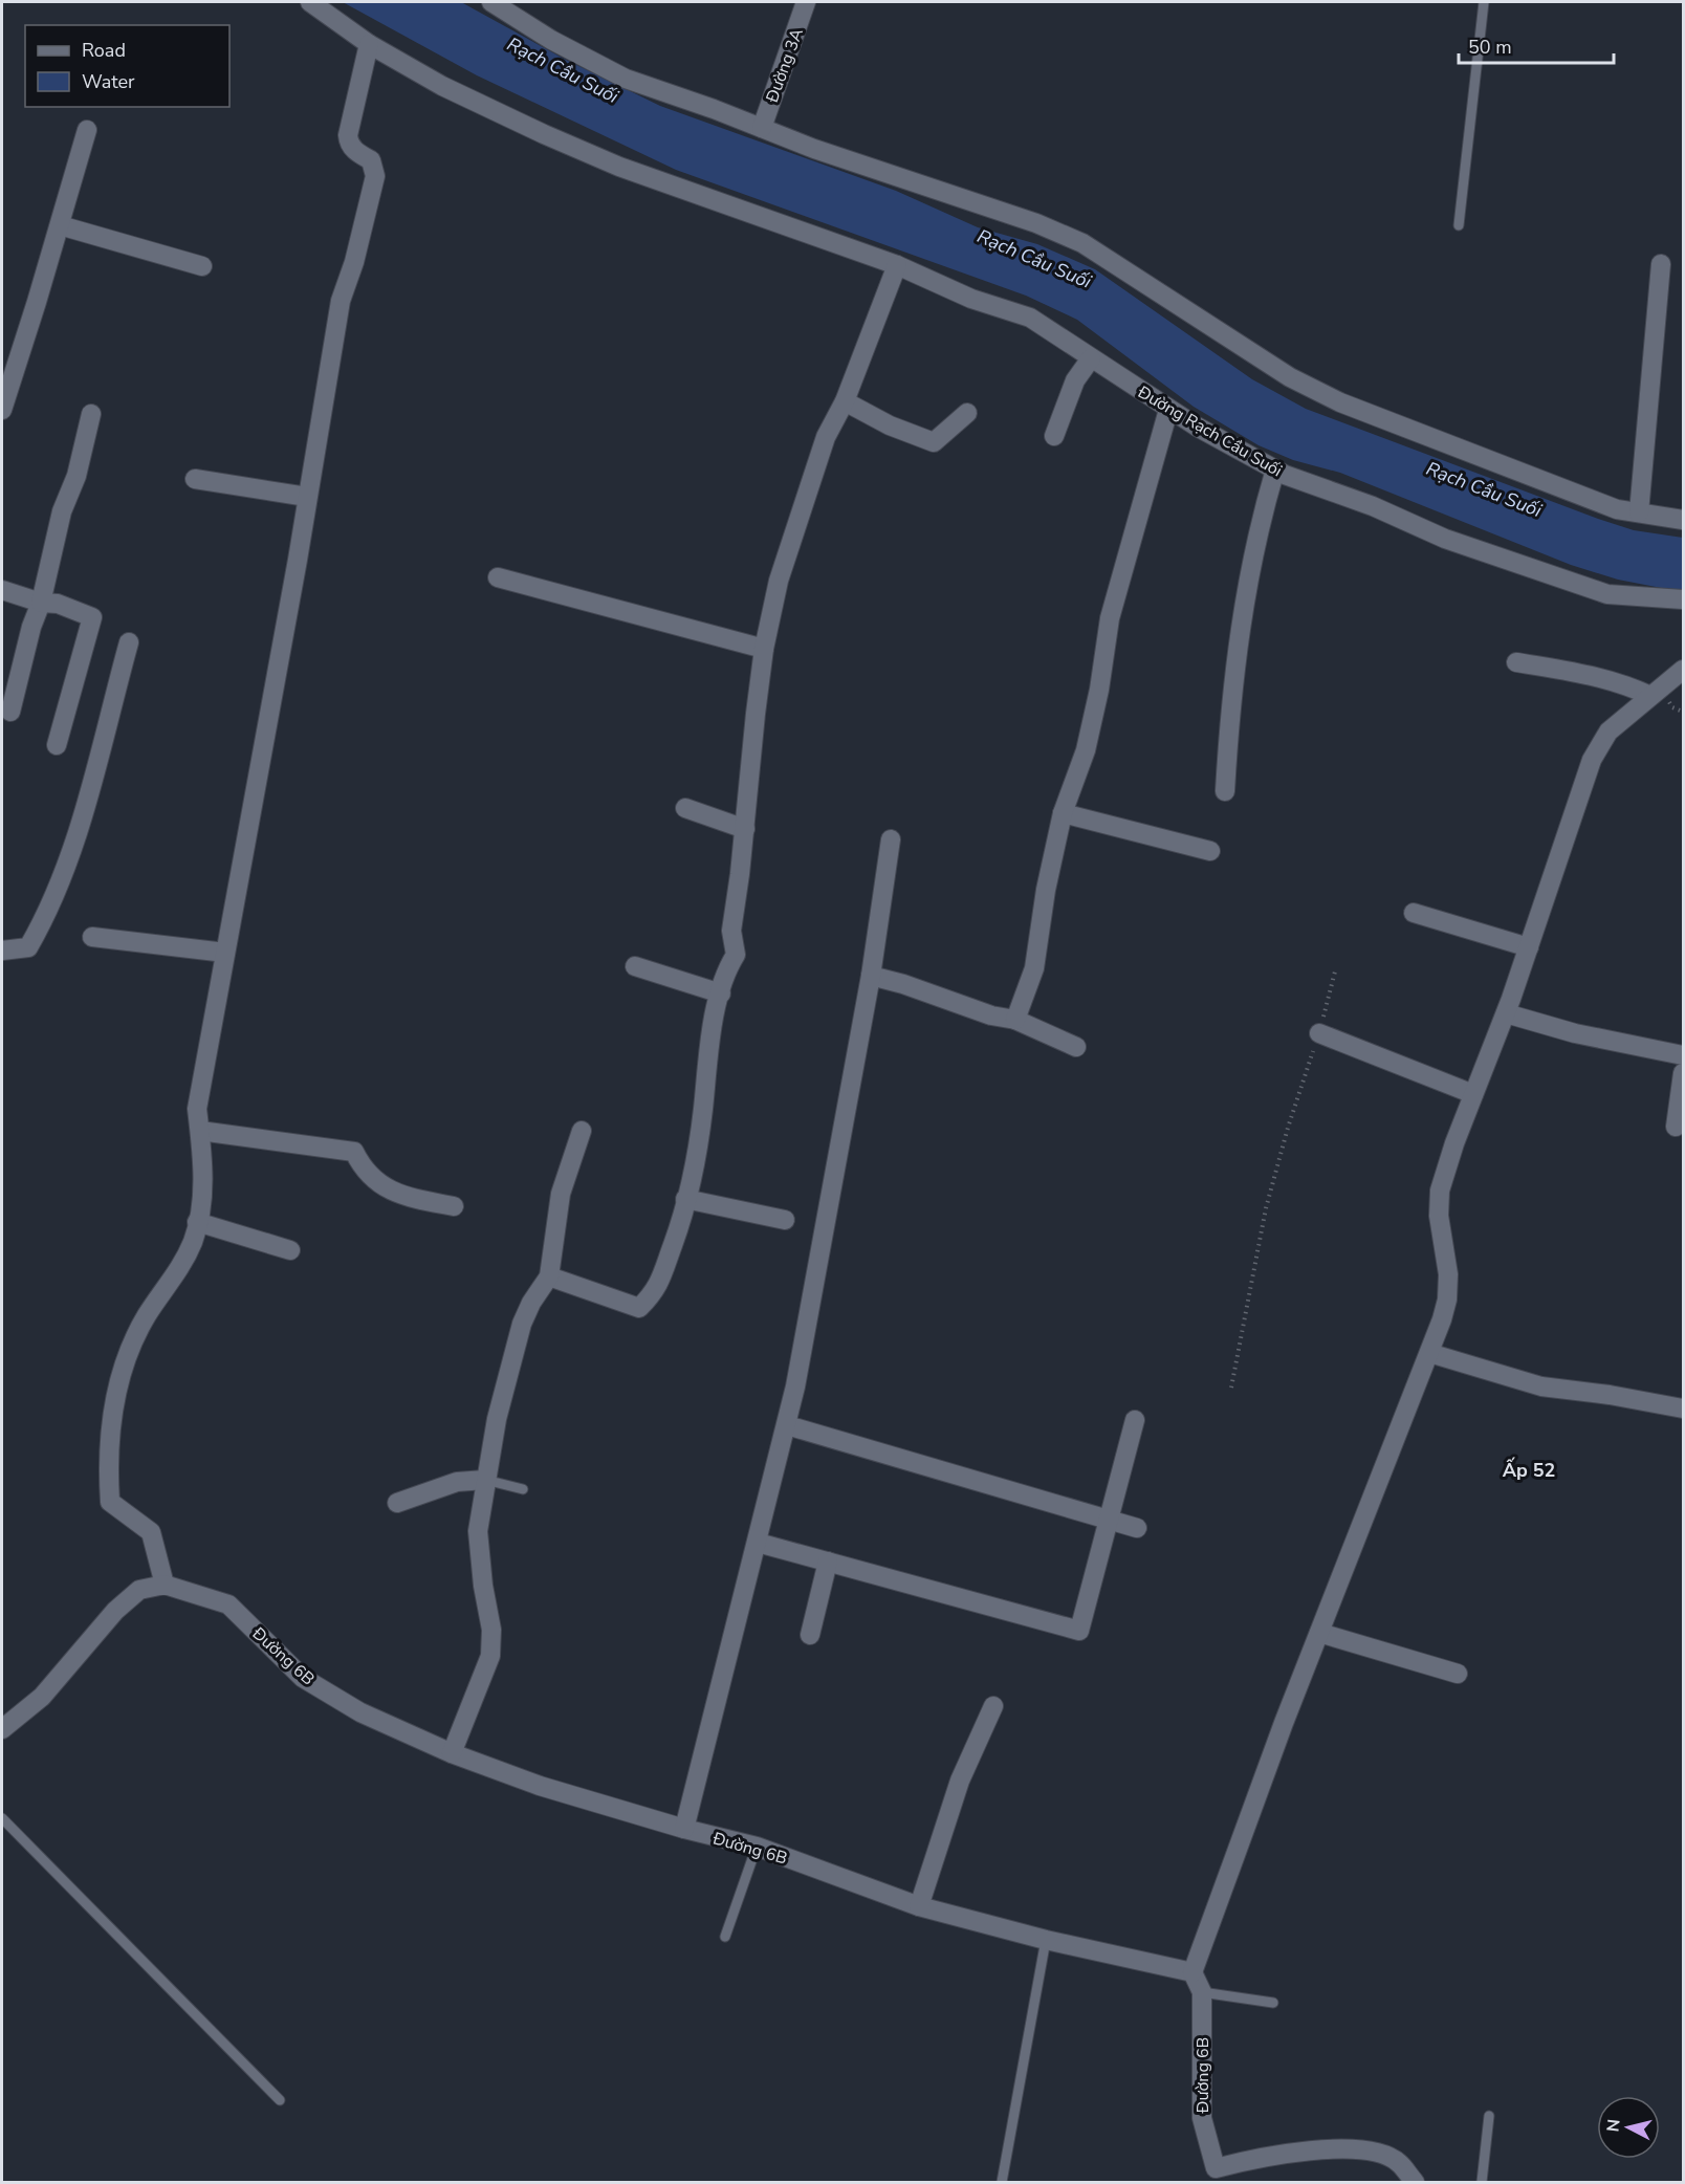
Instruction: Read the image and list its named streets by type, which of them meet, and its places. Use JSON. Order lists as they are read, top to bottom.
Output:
{
  "streets": {
    "street": ["Đường 3A", "Đường Rạch Cầu Suối", "Đường 6B"]
  },
  "districts": ["Ấp 52"],
  "water": ["Rạch Cầu Suối"],
  "legend": ["Road", "Water"],
  "scale_bar": "50 m",
  "north": "left"
}
